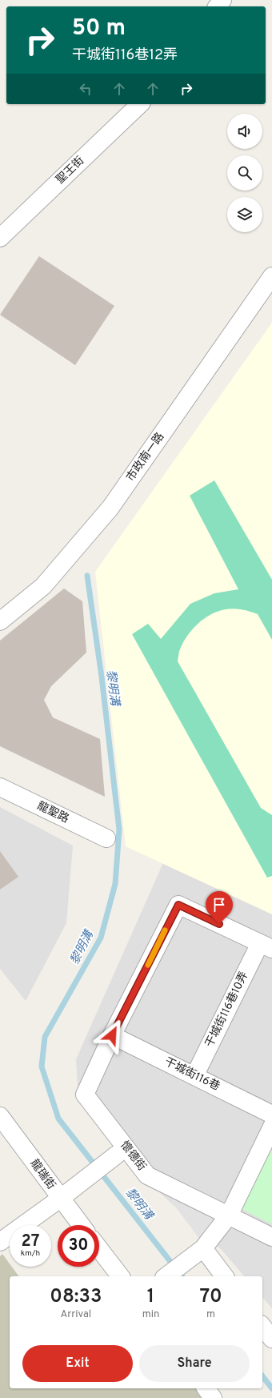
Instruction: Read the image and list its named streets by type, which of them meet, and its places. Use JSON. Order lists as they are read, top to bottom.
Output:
{
  "streets": {
    "street": [
      "聖王街",
      "市政南一路",
      "龍聖路",
      "干城街116巷10弄",
      "干城街116巷",
      "懷德街",
      "龍瑞街"
    ]
  },
  "crossings": [
    ["干城街116巷10弄", "干城街116巷"],
    ["干城街116巷", "懷德街"]
  ],
  "water": ["黎明溝"],
  "page": {
    "turn": ["50 m", "干城街116巷12弄"],
    "speed": "27 km/h",
    "limit": "30",
    "eta": [
      "08:33",
      "Arrival",
      "1",
      "min",
      "70",
      "m"
    ],
    "buttons": ["Exit", "Share"]
  }
}
